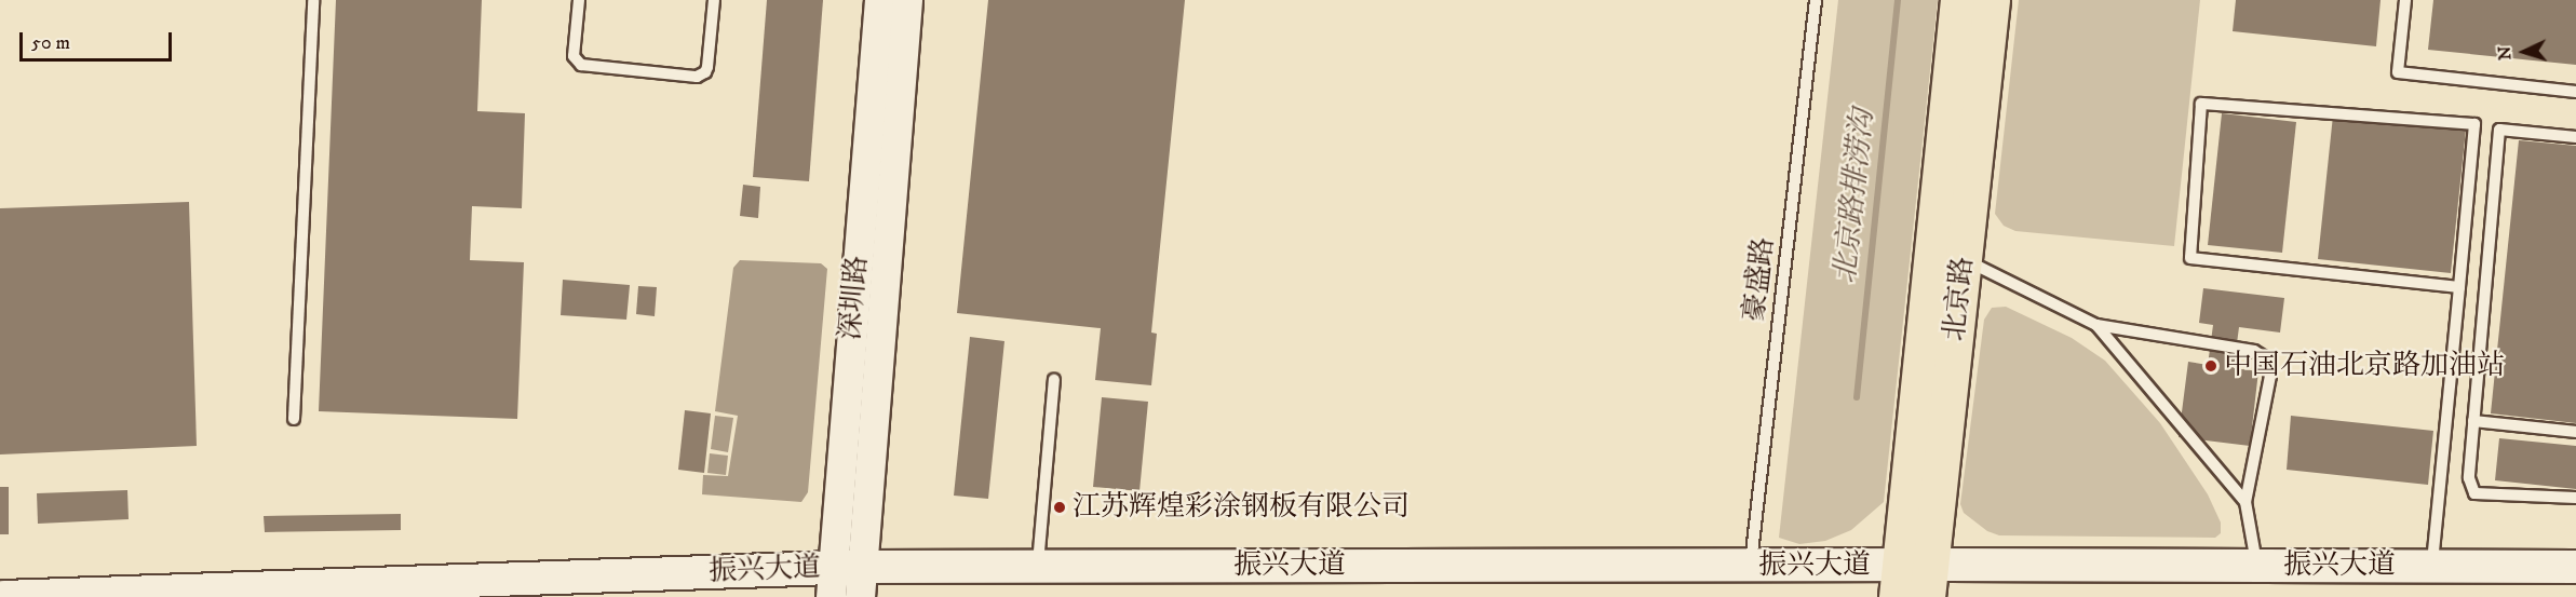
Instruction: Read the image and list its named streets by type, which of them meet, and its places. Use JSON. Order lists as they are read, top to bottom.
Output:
{
  "streets": {
    "main road": ["北京路", "振兴大道"],
    "street": ["深圳路"],
    "lane": ["豪盛路"]
  },
  "crossings": [
    ["豪盛路", "振兴大道"],
    ["深圳路", "振兴大道"],
    ["北京路", "振兴大道"]
  ],
  "water": ["北京路排涝沟"],
  "places": ["中国石油北京路加油站", "江苏辉煌彩涂钢板有限公司"],
  "scale_bar": "50 m",
  "north": "left"
}
